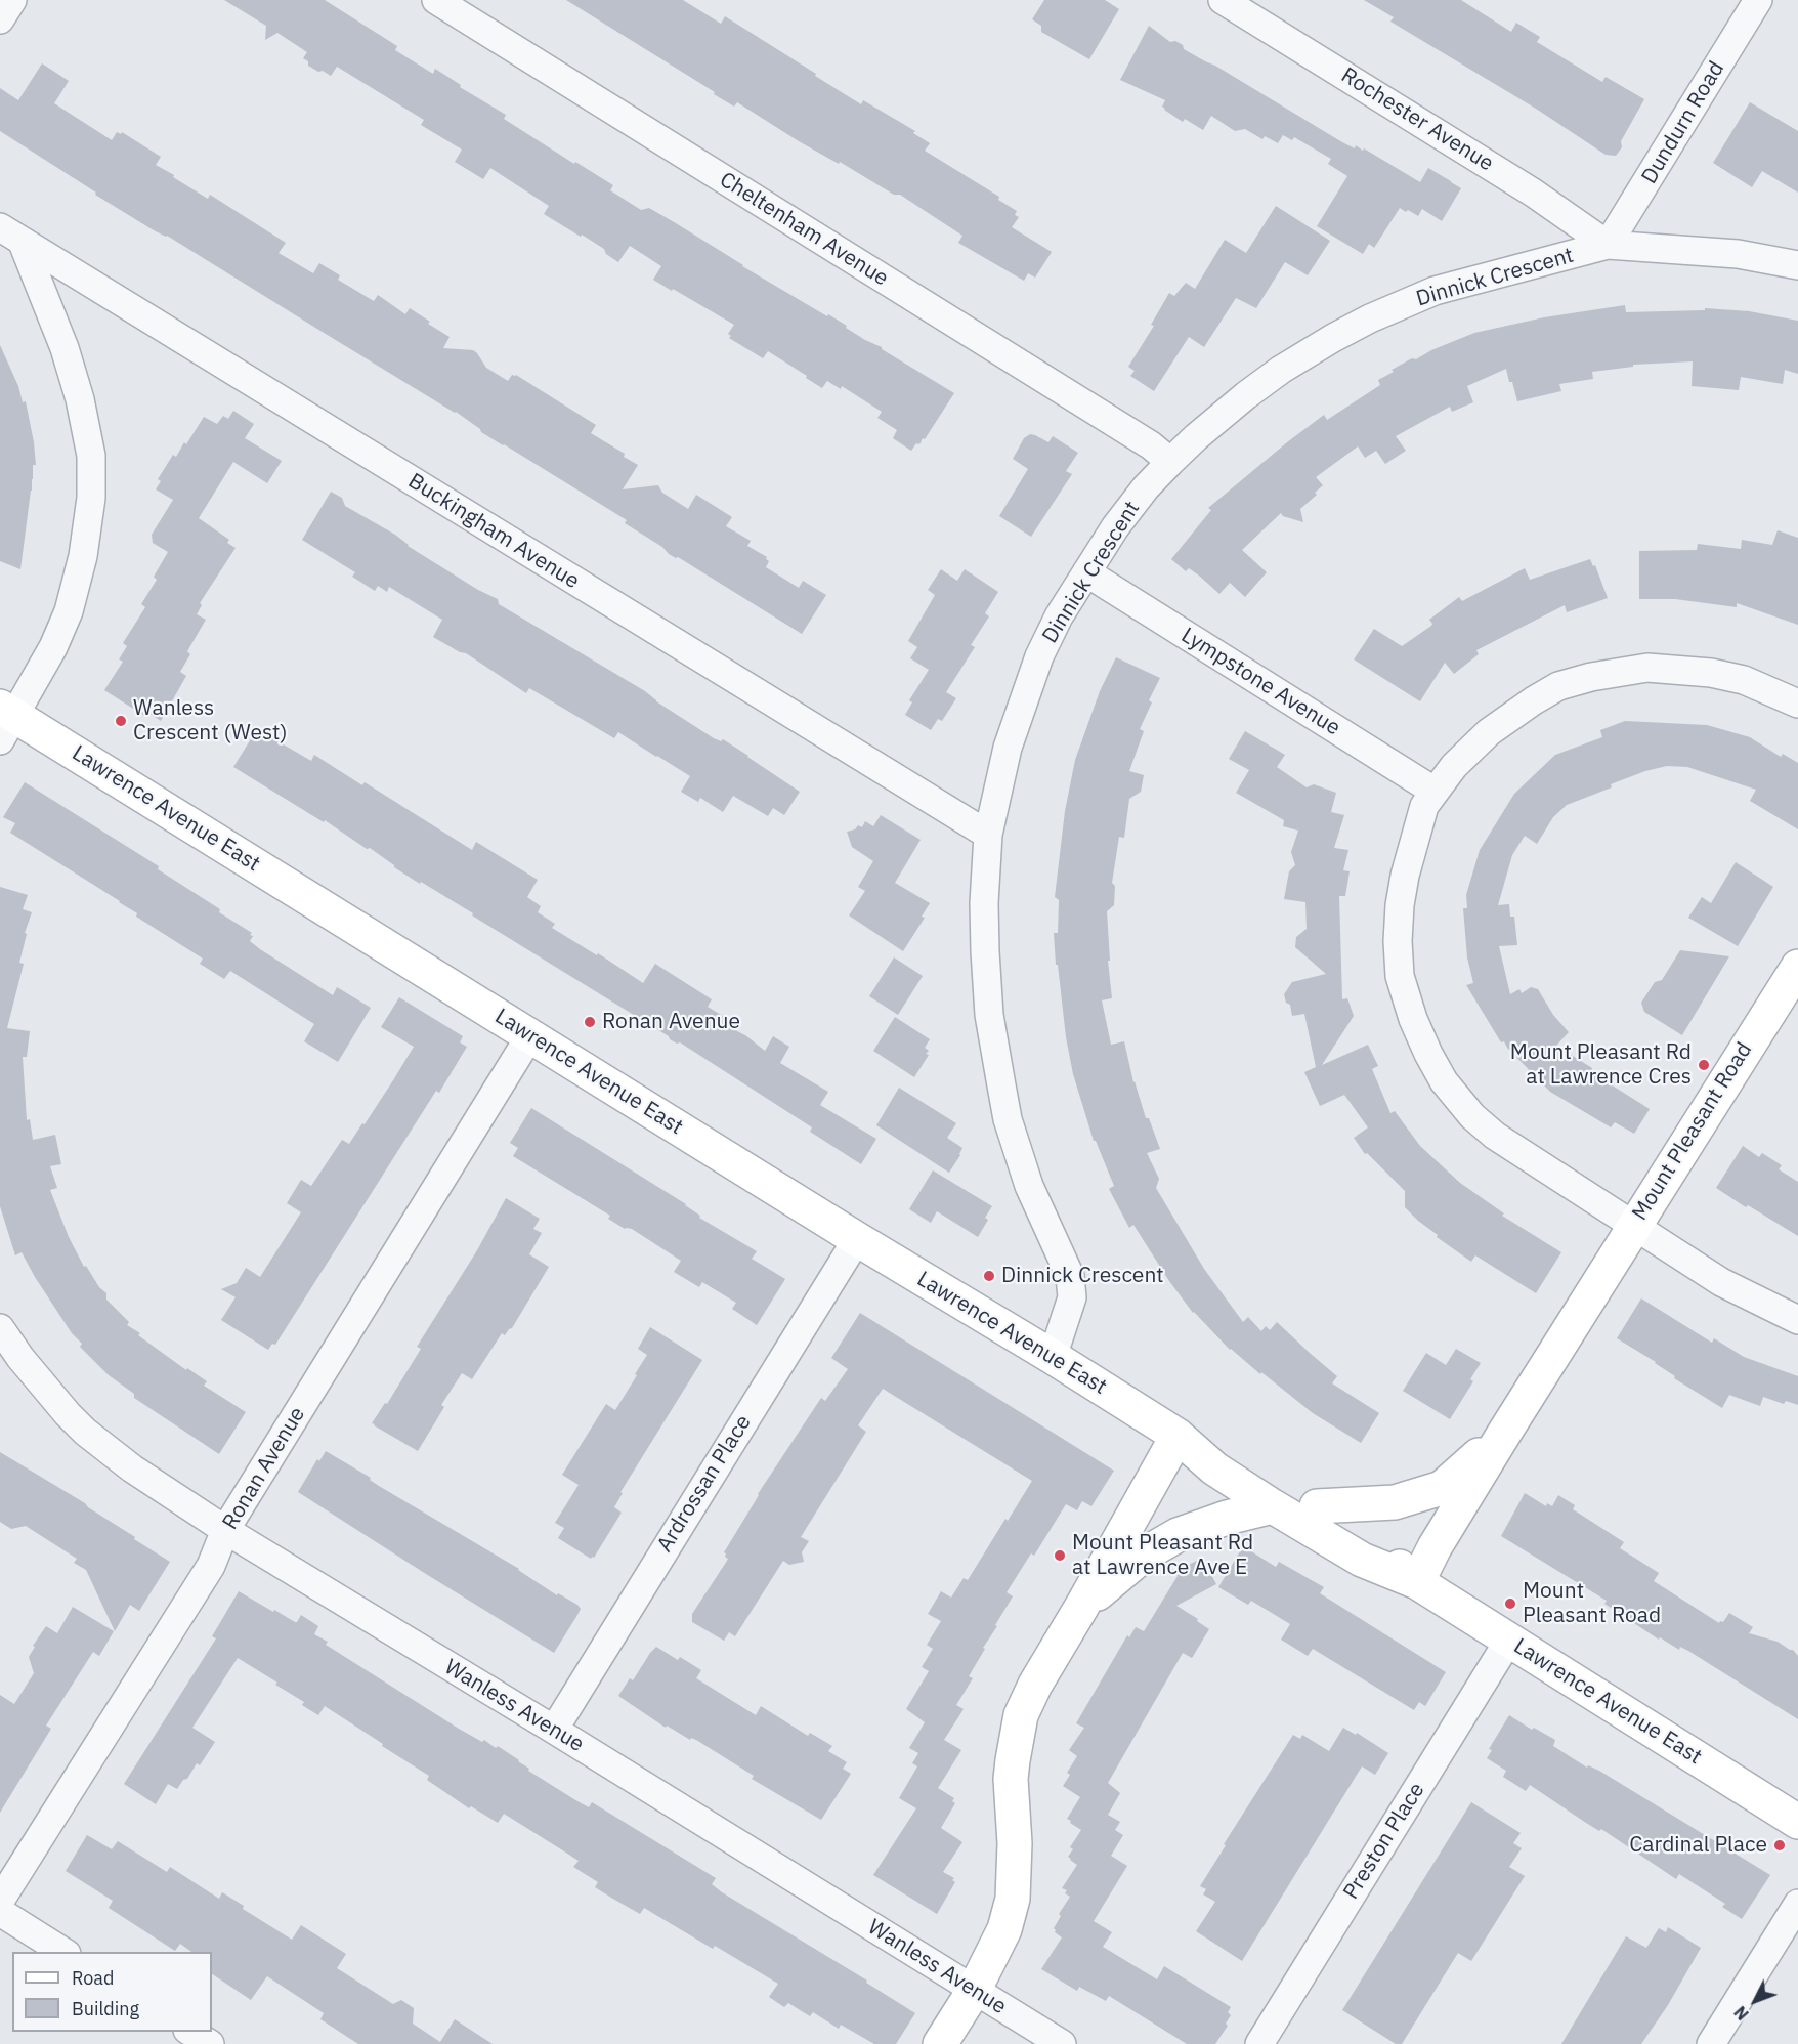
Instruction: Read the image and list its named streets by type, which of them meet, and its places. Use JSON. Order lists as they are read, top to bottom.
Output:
{
  "streets": {
    "main road": ["Lawrence Avenue East", "Mount Pleasant Road"],
    "street": [
      "Rochester Avenue",
      "Dundurn Road",
      "Cheltenham Avenue",
      "Dinnick Crescent",
      "Buckingham Avenue",
      "Lympstone Avenue",
      "Ronan Avenue",
      "Ardrossan Place",
      "Wanless Avenue",
      "Preston Place"
    ]
  },
  "crossings": [
    ["Rochester Avenue", "Dundurn Road"],
    ["Rochester Avenue", "Dinnick Crescent"],
    ["Dundurn Road", "Dinnick Crescent"],
    ["Cheltenham Avenue", "Dinnick Crescent"],
    ["Dinnick Crescent", "Buckingham Avenue"],
    ["Dinnick Crescent", "Lympstone Avenue"],
    ["Dinnick Crescent", "Lawrence Avenue East"],
    ["Lawrence Avenue East", "Mount Pleasant Road"],
    ["Lawrence Avenue East", "Ronan Avenue"],
    ["Lawrence Avenue East", "Ardrossan Place"],
    ["Lawrence Avenue East", "Preston Place"],
    ["Ronan Avenue", "Wanless Avenue"],
    ["Ardrossan Place", "Wanless Avenue"]
  ],
  "places": [
    "Wanless Crescent (West)",
    "Ronan Avenue",
    "Mount Pleasant Rd at Lawrence Cres",
    "Dinnick Crescent",
    "Mount Pleasant Rd at Lawrence Ave E",
    "Mount Pleasant Road",
    "Cardinal Place"
  ],
  "legend": ["Road", "Building"],
  "north": "bottom left"
}
